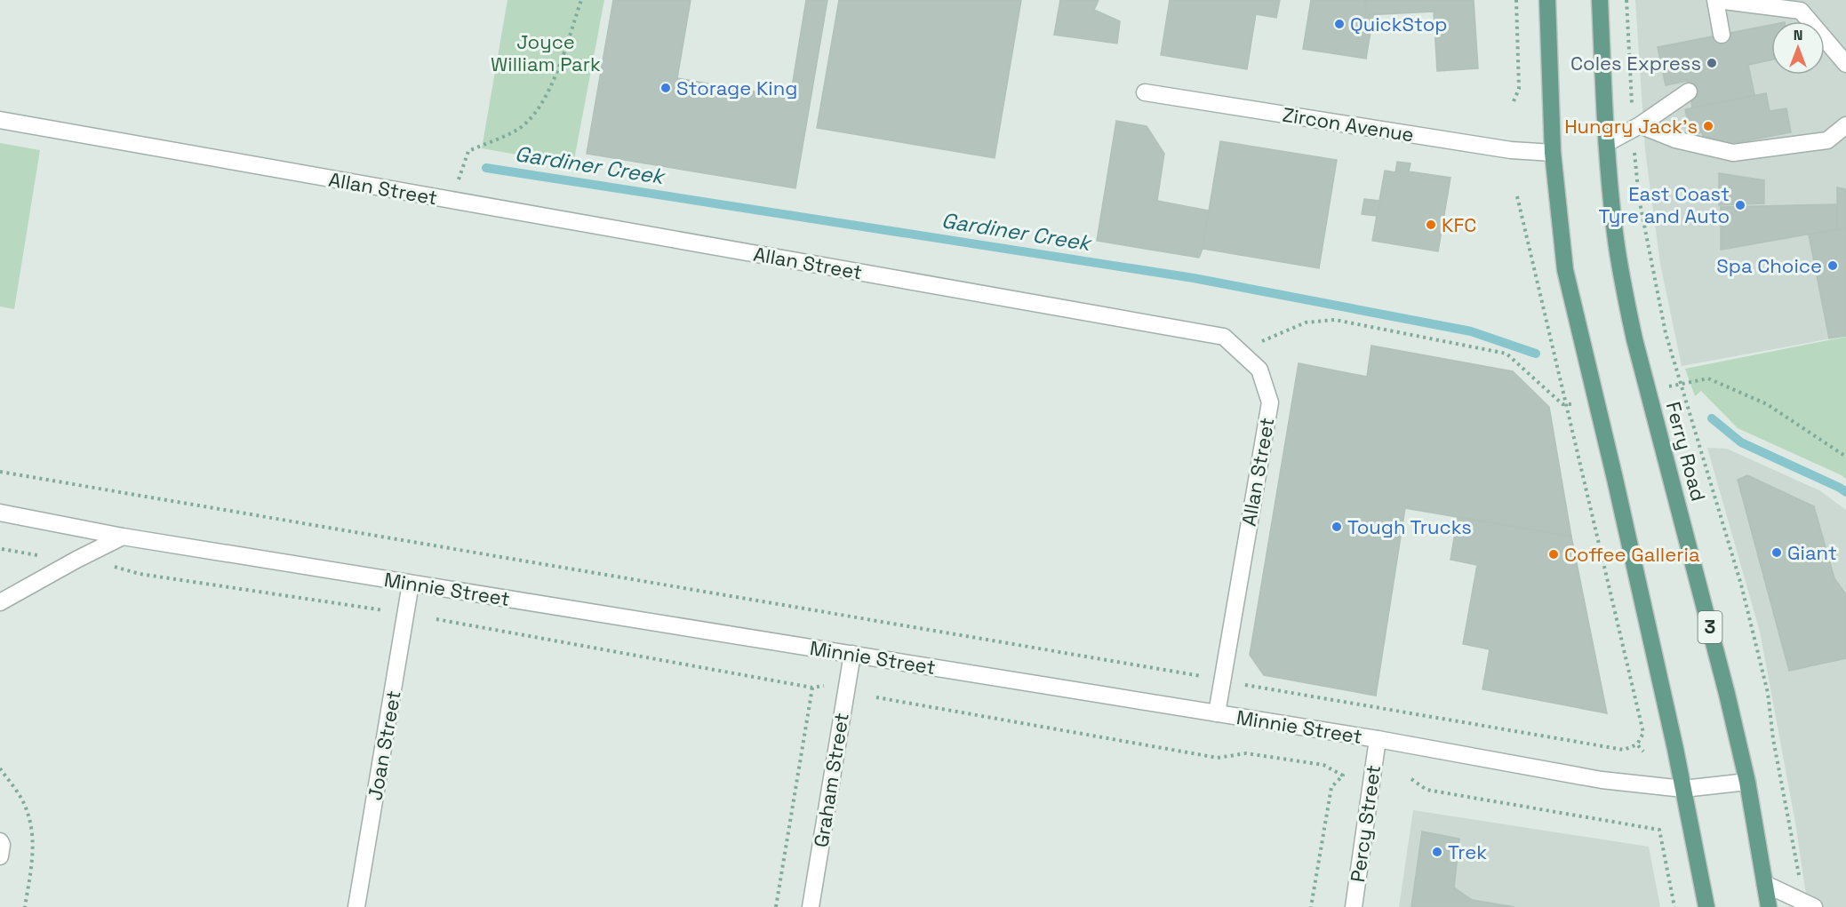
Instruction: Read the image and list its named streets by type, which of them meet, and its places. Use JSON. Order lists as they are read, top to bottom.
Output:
{
  "streets": {
    "main road": ["Ferry Road", "3"],
    "street": [
      "Zircon Avenue",
      "Allan Street",
      "Minnie Street",
      "Joan Street",
      "Graham Street",
      "Percy Street"
    ]
  },
  "crossings": [
    ["Allan Street", "Minnie Street"],
    ["Ferry Road", "Minnie Street"],
    ["Minnie Street", "Joan Street"],
    ["Minnie Street", "Graham Street"],
    ["Minnie Street", "Percy Street"]
  ],
  "water": ["Gardiner Creek"],
  "parks": ["Joyce William Park"],
  "places": [
    "QuickStop",
    "Coles Express",
    "Storage King",
    "Hungry Jack's",
    "East Coast Tyre and Auto",
    "KFC",
    "Spa Choice",
    "Tough Trucks",
    "Giant",
    "Coffee Galleria",
    "Trek"
  ],
  "north": "top"
}
